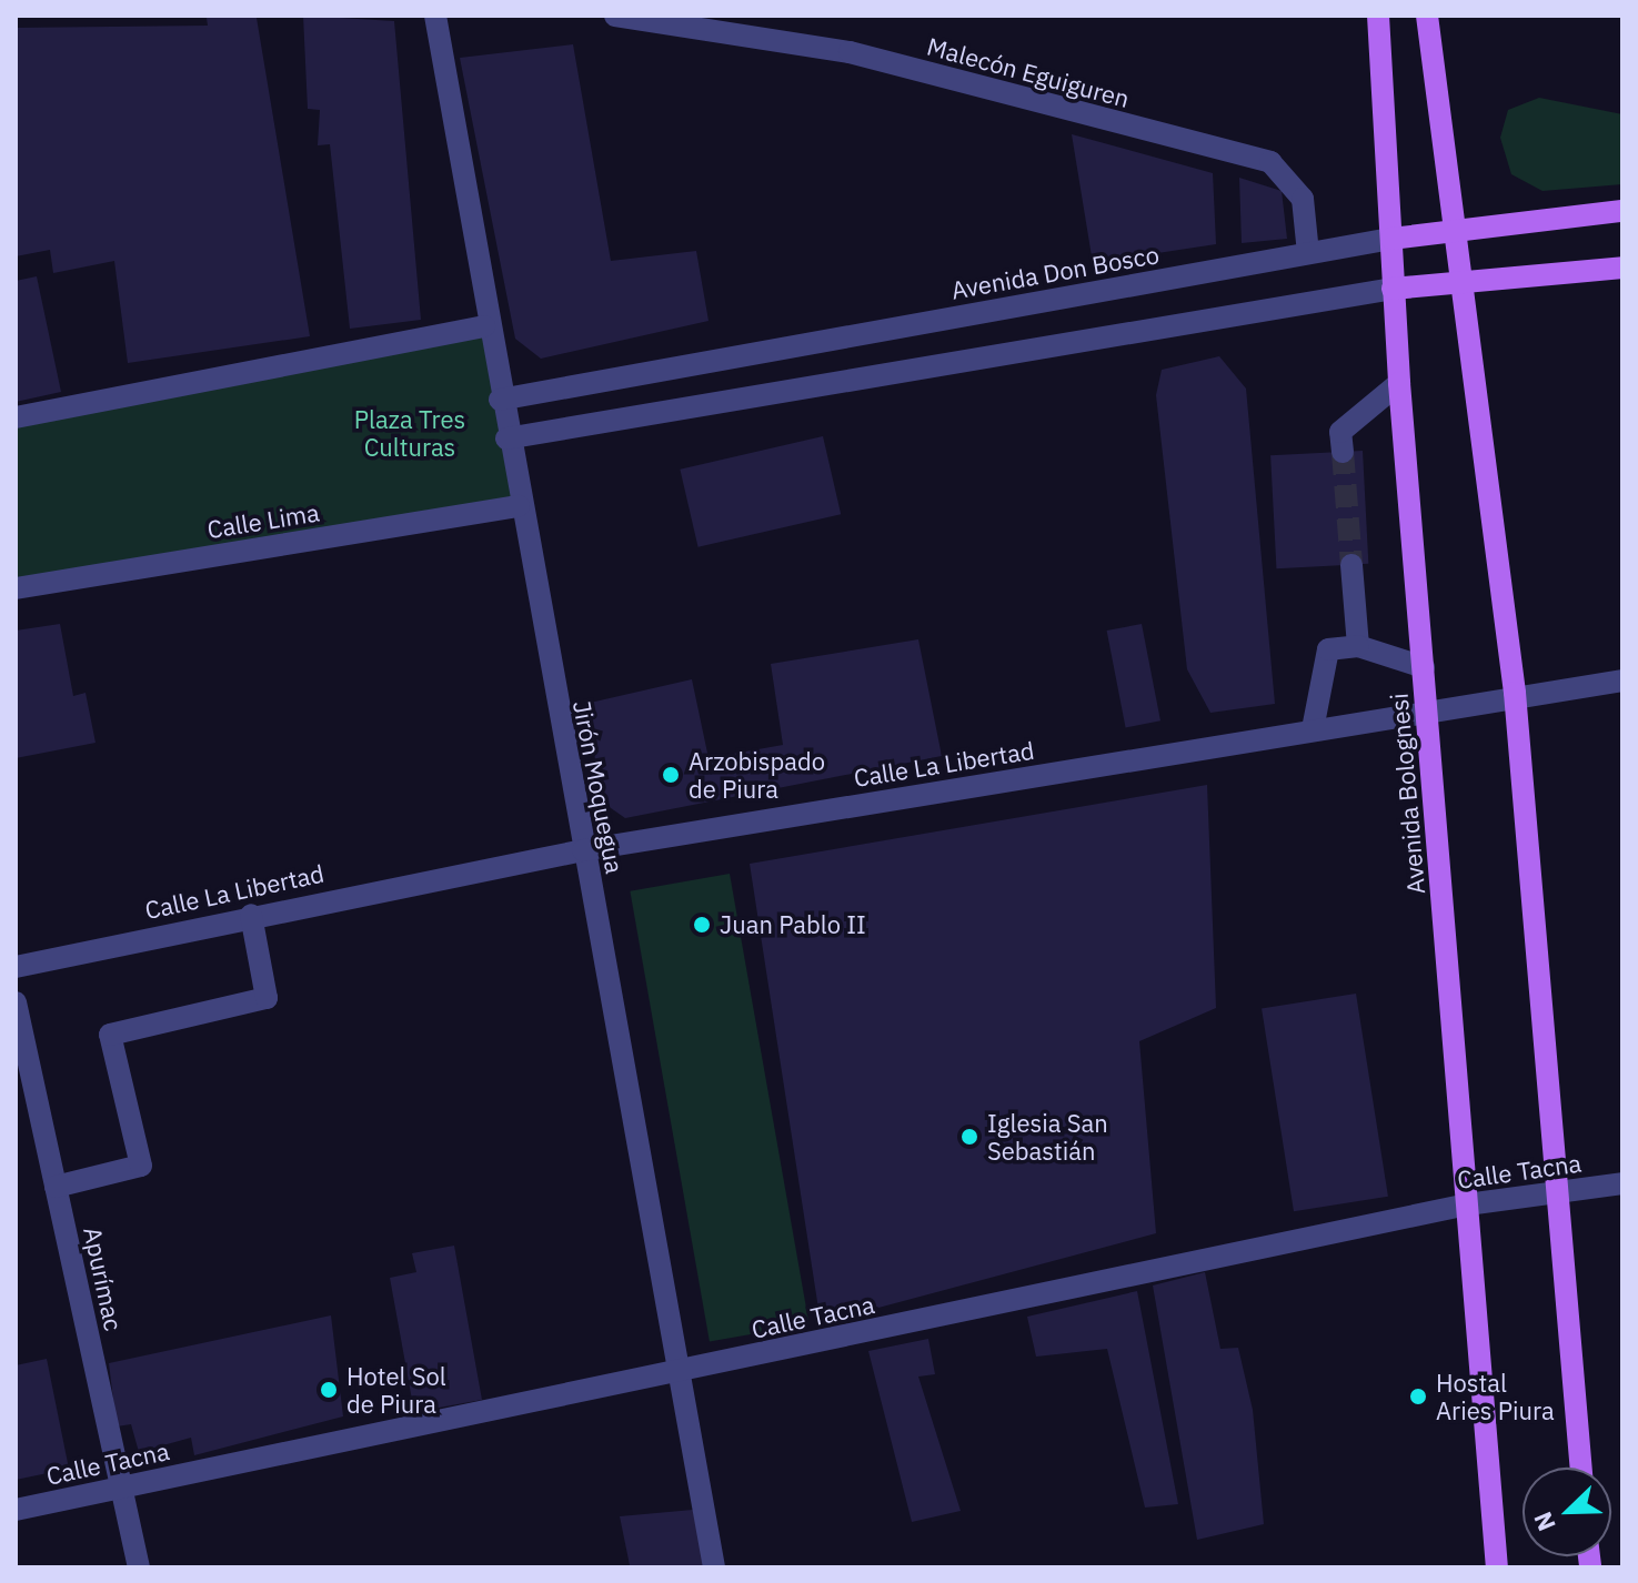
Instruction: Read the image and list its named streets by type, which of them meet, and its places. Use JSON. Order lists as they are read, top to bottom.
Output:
{
  "streets": {
    "main road": ["Avenida Don Bosco", "Avenida Bolognesi"],
    "street": [
      "Malecón Eguiguren",
      "Calle Lima",
      "Calle La Libertad",
      "Jirón Moquegua",
      "Calle Tacna",
      "Apurímac"
    ]
  },
  "crossings": [
    ["Malecón Eguiguren", "Avenida Don Bosco"],
    ["Avenida Don Bosco", "Jirón Moquegua"],
    ["Avenida Don Bosco", "Avenida Bolognesi"],
    ["Calle Lima", "Jirón Moquegua"],
    ["Calle La Libertad", "Jirón Moquegua"],
    ["Calle La Libertad", "Avenida Bolognesi"],
    ["Jirón Moquegua", "Calle Tacna"],
    ["Avenida Bolognesi", "Calle Tacna"],
    ["Calle Tacna", "Apurímac"]
  ],
  "parks": ["Plaza Tres Culturas"],
  "places": [
    "Arzobispado de Piura",
    "Juan Pablo II",
    "Iglesia San Sebastián",
    "Hotel Sol de Piura",
    "Hostal Aries Piura"
  ],
  "north": "bottom left"
}
